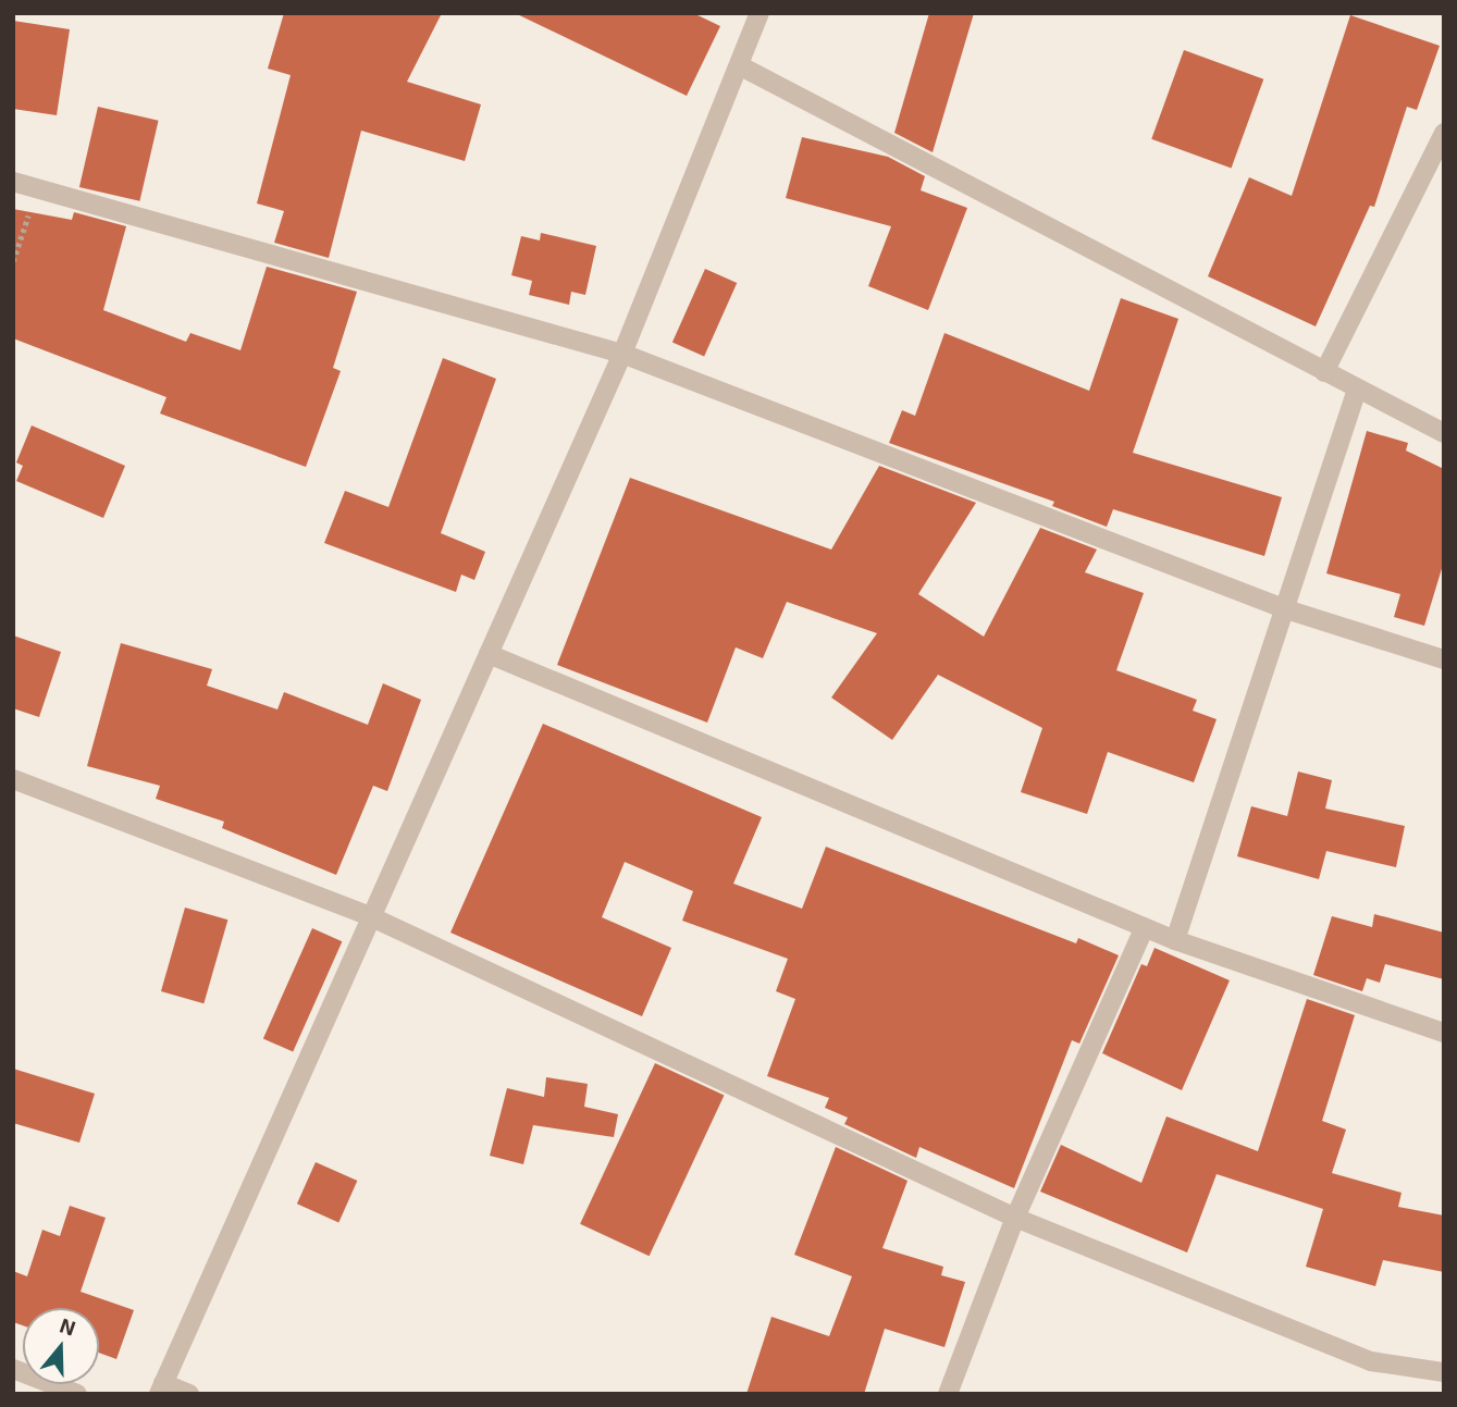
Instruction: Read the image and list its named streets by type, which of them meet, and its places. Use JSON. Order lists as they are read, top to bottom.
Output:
{
  "north": "top"
}
